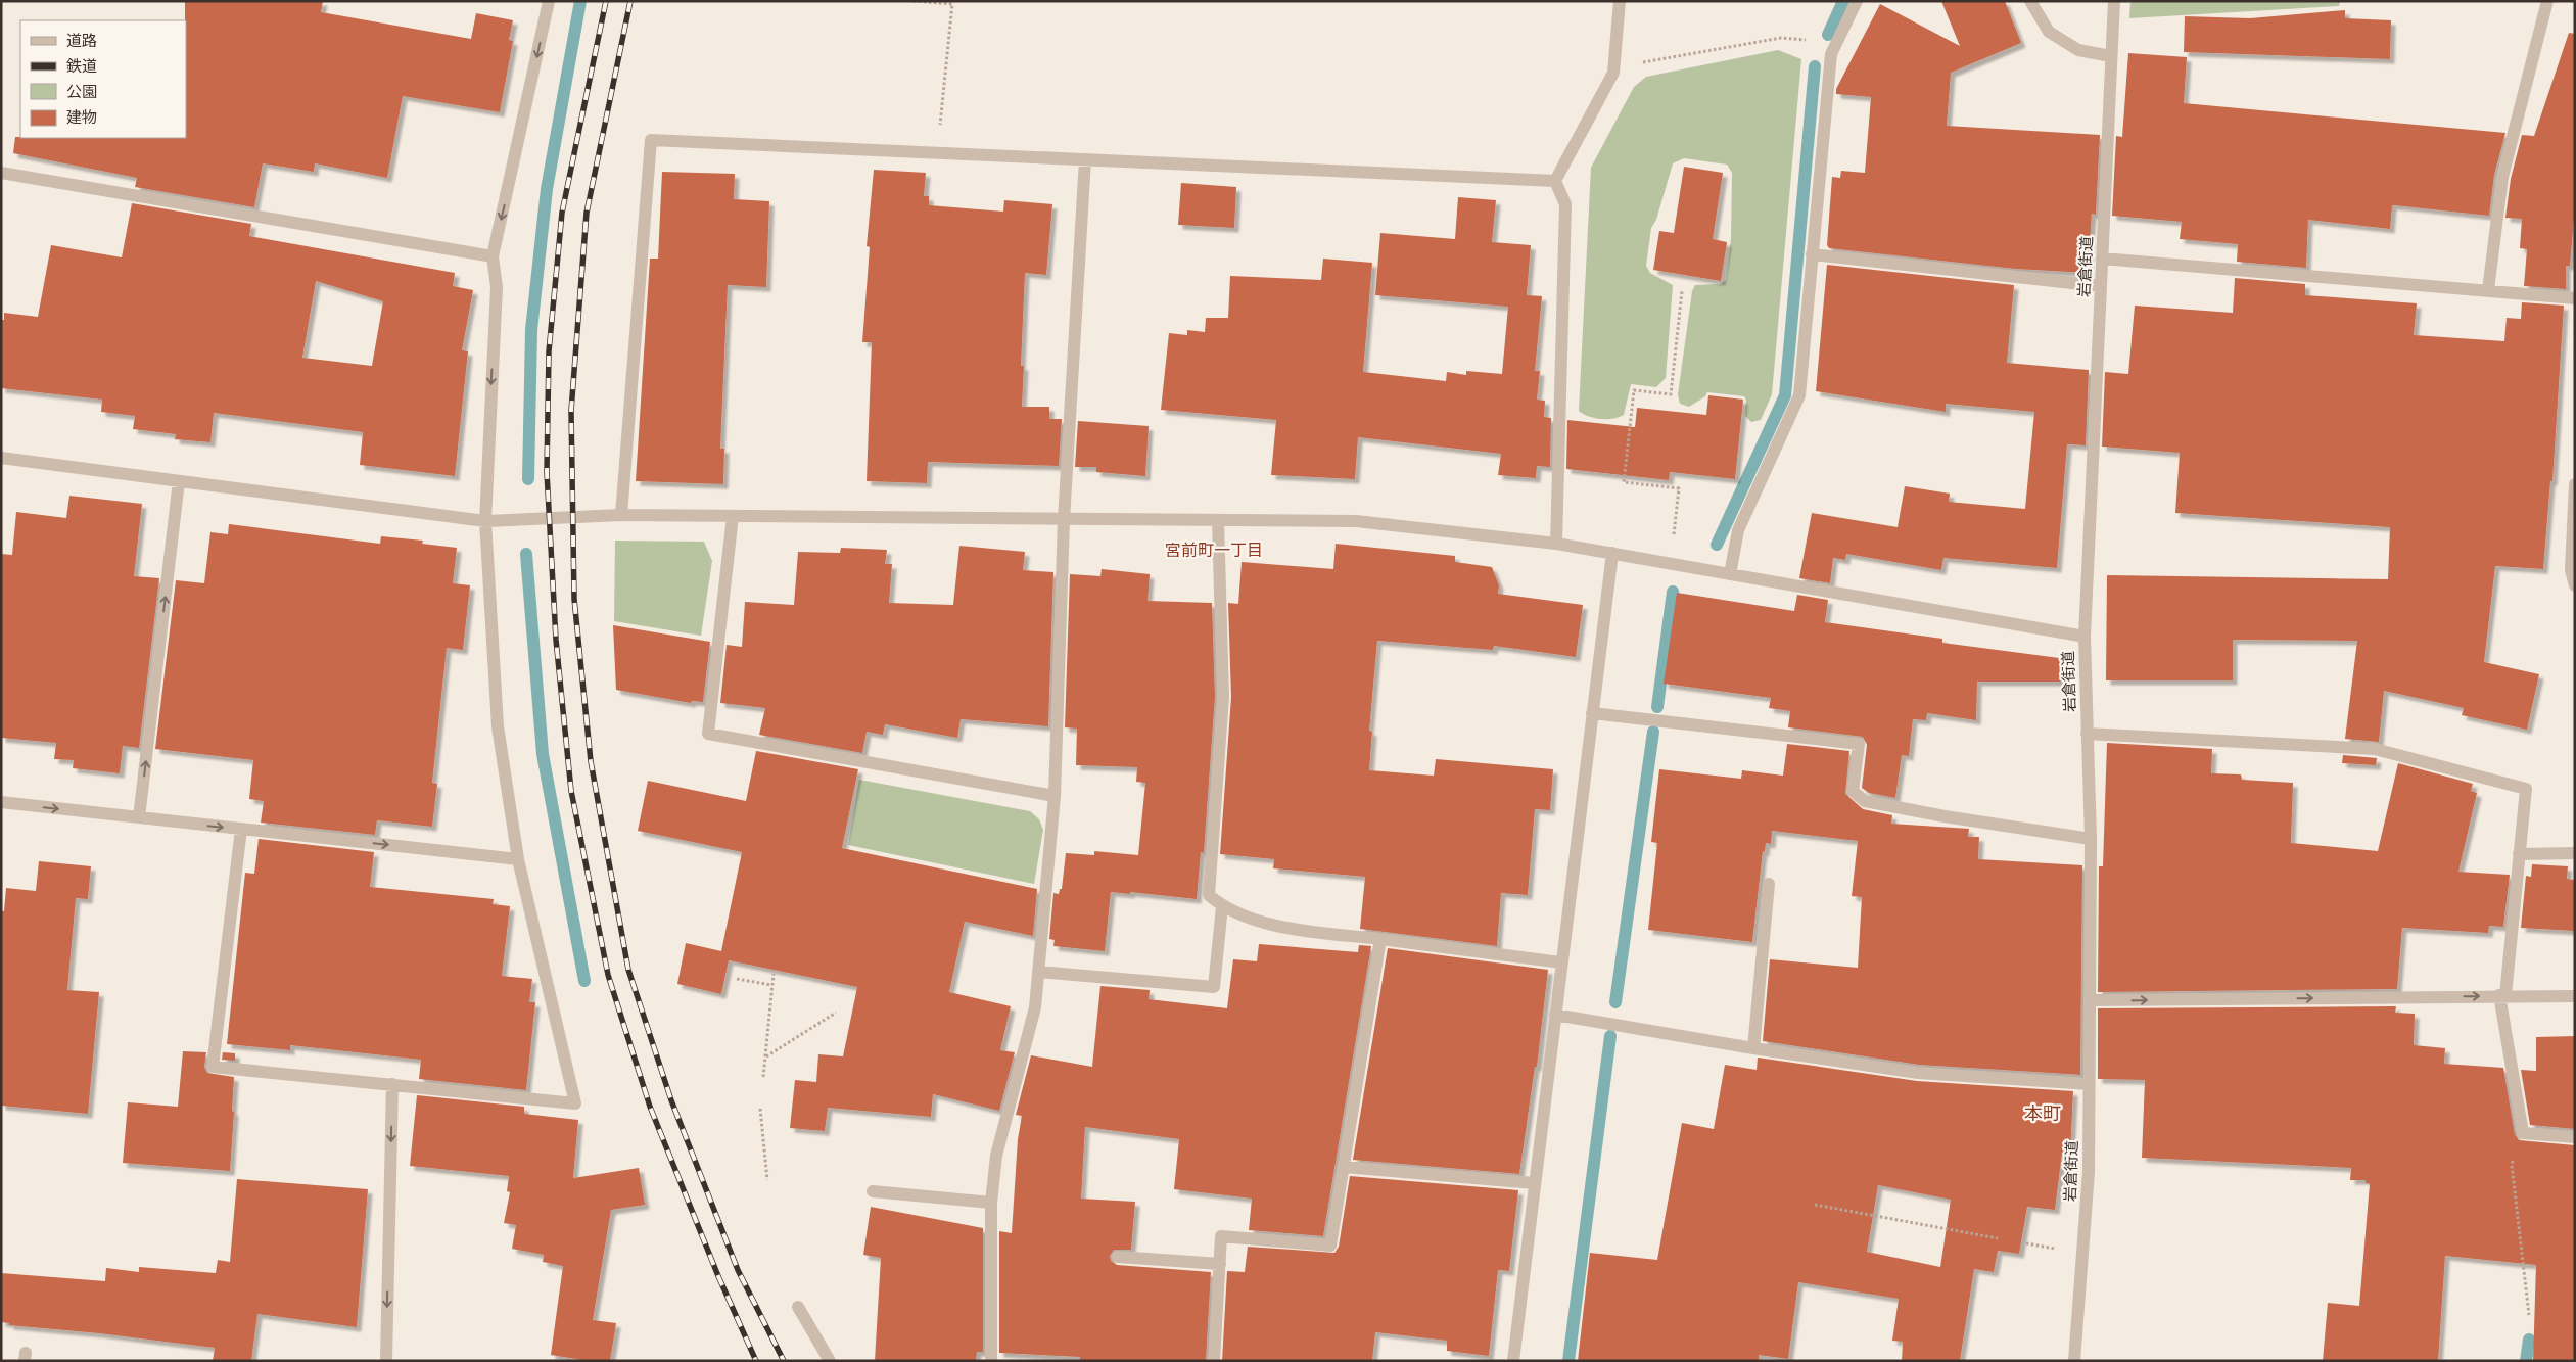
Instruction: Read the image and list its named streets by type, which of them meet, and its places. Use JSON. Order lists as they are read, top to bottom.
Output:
{
  "streets": {
    "street": ["岩倉街道"]
  },
  "districts": ["宮前町一丁目", "本町"],
  "legend": [
    "道路",
    "鉄道",
    "公園",
    "建物"
  ]
}
